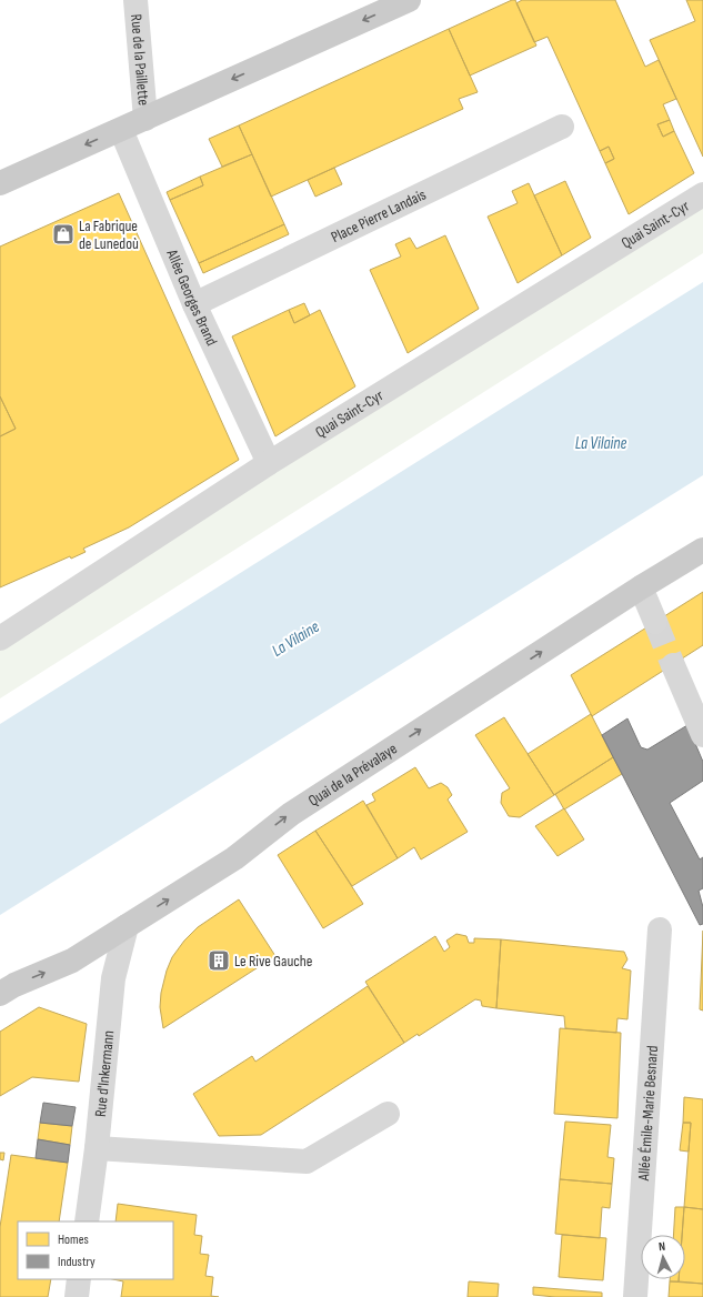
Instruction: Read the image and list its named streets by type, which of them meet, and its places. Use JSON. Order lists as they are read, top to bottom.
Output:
{
  "streets": {
    "main road": ["Quai de la Prévalaye"],
    "street": [
      "Rue de la Paillette",
      "Place Pierre Landais",
      "Quai Saint-Cyr",
      "Allée Georges Brand",
      "Rue d'Inkermann",
      "Allée Émile-Marie Besnard"
    ]
  },
  "crossings": [
    ["Place Pierre Landais", "Allée Georges Brand"],
    ["Quai Saint-Cyr", "Allée Georges Brand"],
    ["Quai de la Prévalaye", "Rue d'Inkermann"]
  ],
  "one_way": ["Quai de la Prévalaye"],
  "water": ["La Vilaine"],
  "places": {
    "shop": ["La Fabrique de Lunedoù"],
    "building": ["Le Rive Gauche"]
  },
  "legend": ["Homes", "Industry"],
  "north": "top"
}
